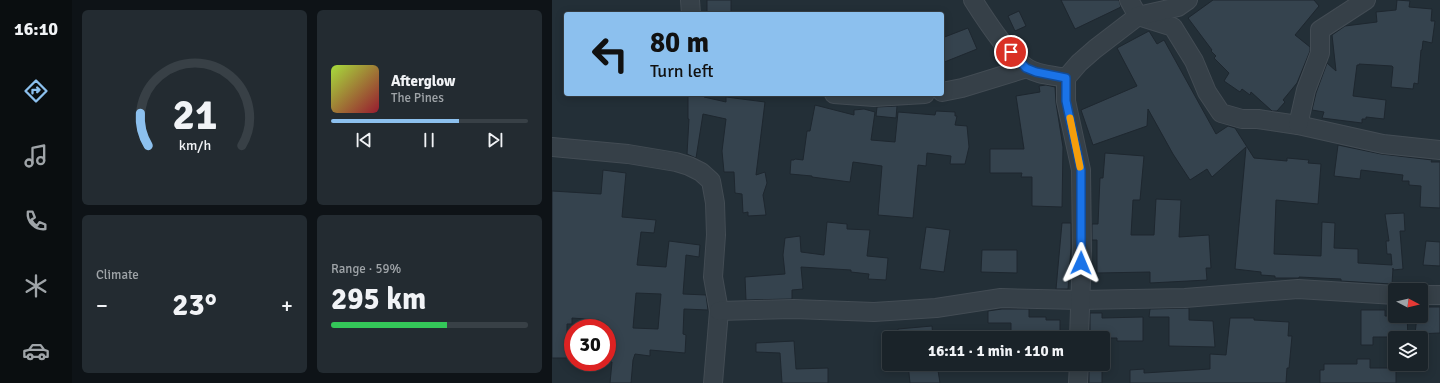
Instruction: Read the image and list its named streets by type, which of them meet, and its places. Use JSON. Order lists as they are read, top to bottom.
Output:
{
  "north": "right",
  "page": {
    "tabs": "16:10",
    "turn": ["80 m", "Turn left"],
    "song": ["Afterglow", "The Pines"],
    "tile": [
      "Climate",
      ["Range · 59%", "295 km"]
    ],
    "heat": ["−", "23°", "+"],
    "limit": "30",
    "trip": "16:11 · 1 min · 110 m",
    "gauge": ["21", "km/h"]
  }
}
